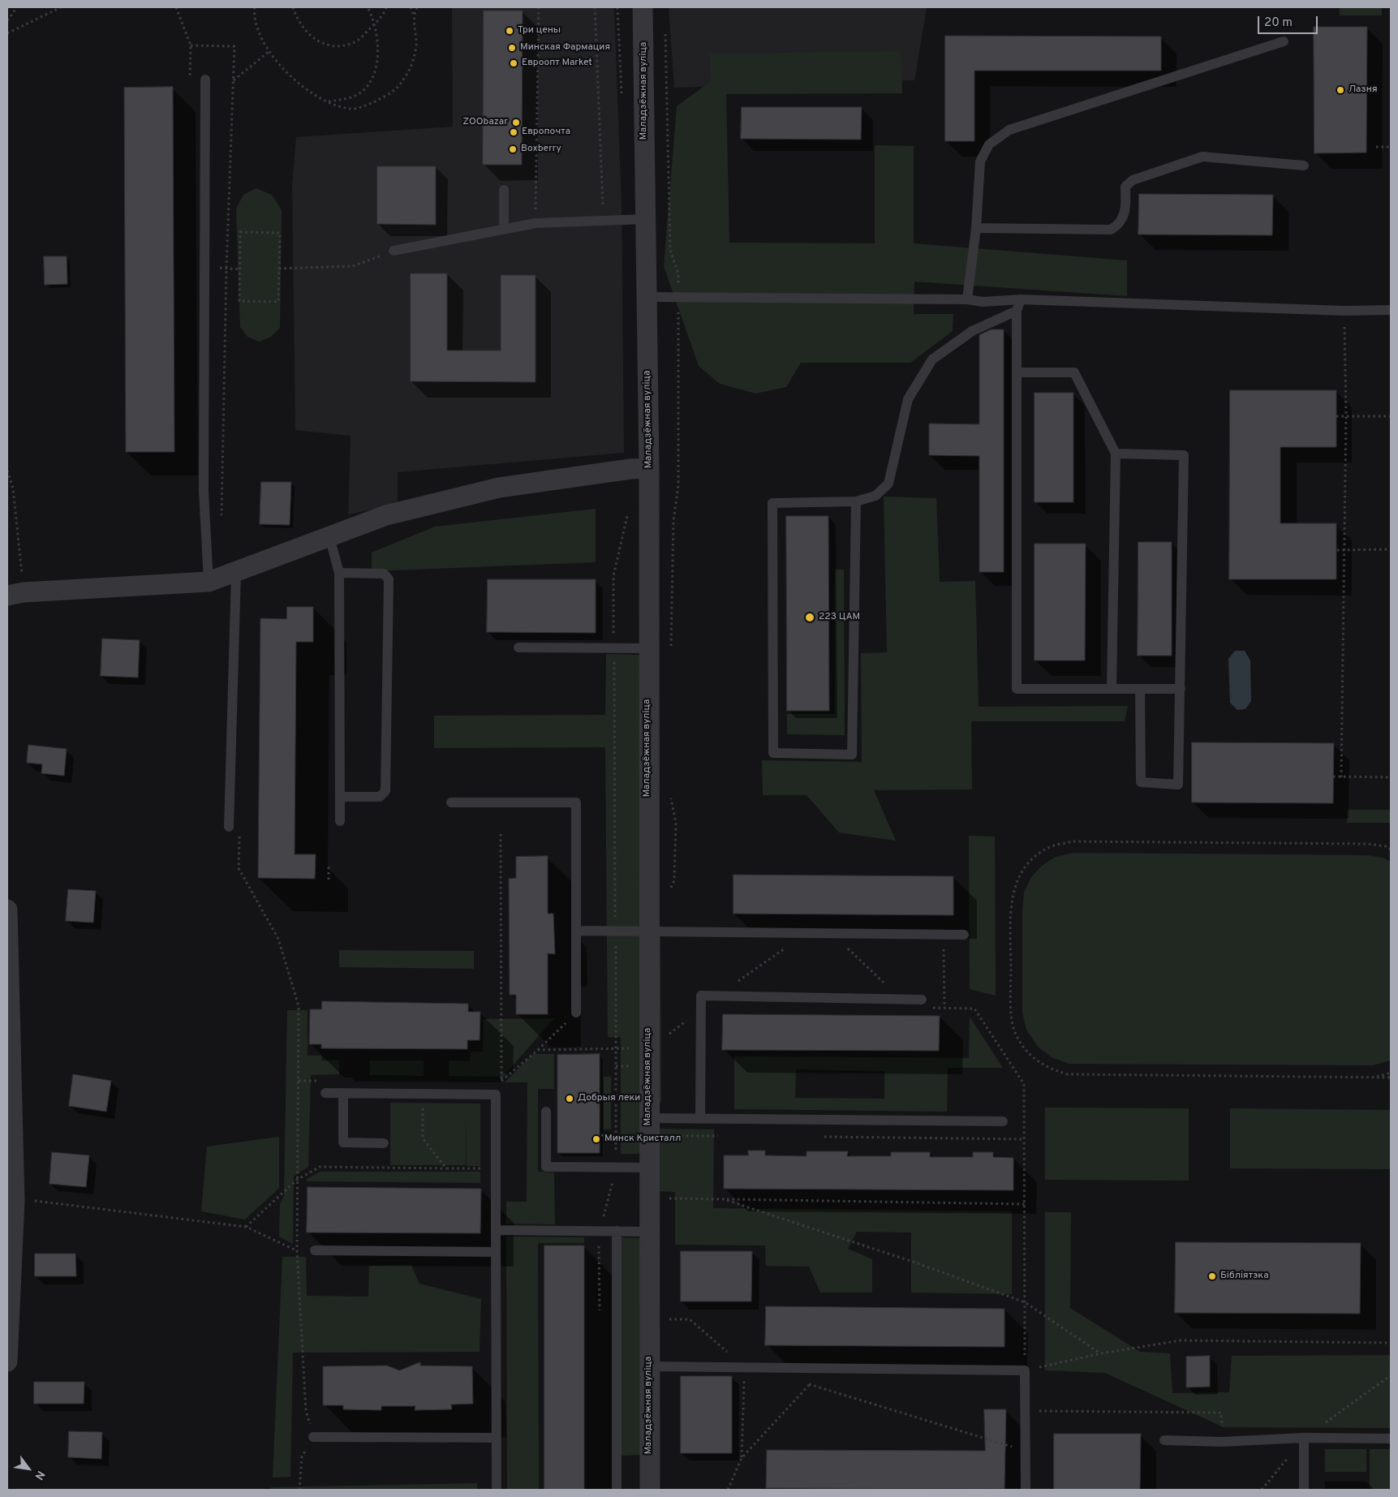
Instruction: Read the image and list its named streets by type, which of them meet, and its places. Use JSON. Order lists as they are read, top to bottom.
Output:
{
  "streets": {
    "street": ["Маладзёжная вуліца"]
  },
  "places": [
    "Три цены",
    "Минская Фармация",
    "Евроопт Market",
    "Лазня",
    "ZOObazar",
    "Европочта",
    "Boxberry",
    "223 ЦAM",
    "Добрыя леки",
    "Минск Кристалл",
    "Бібліятэка"
  ],
  "scale_bar": "20 m",
  "north": "bottom right"
}
